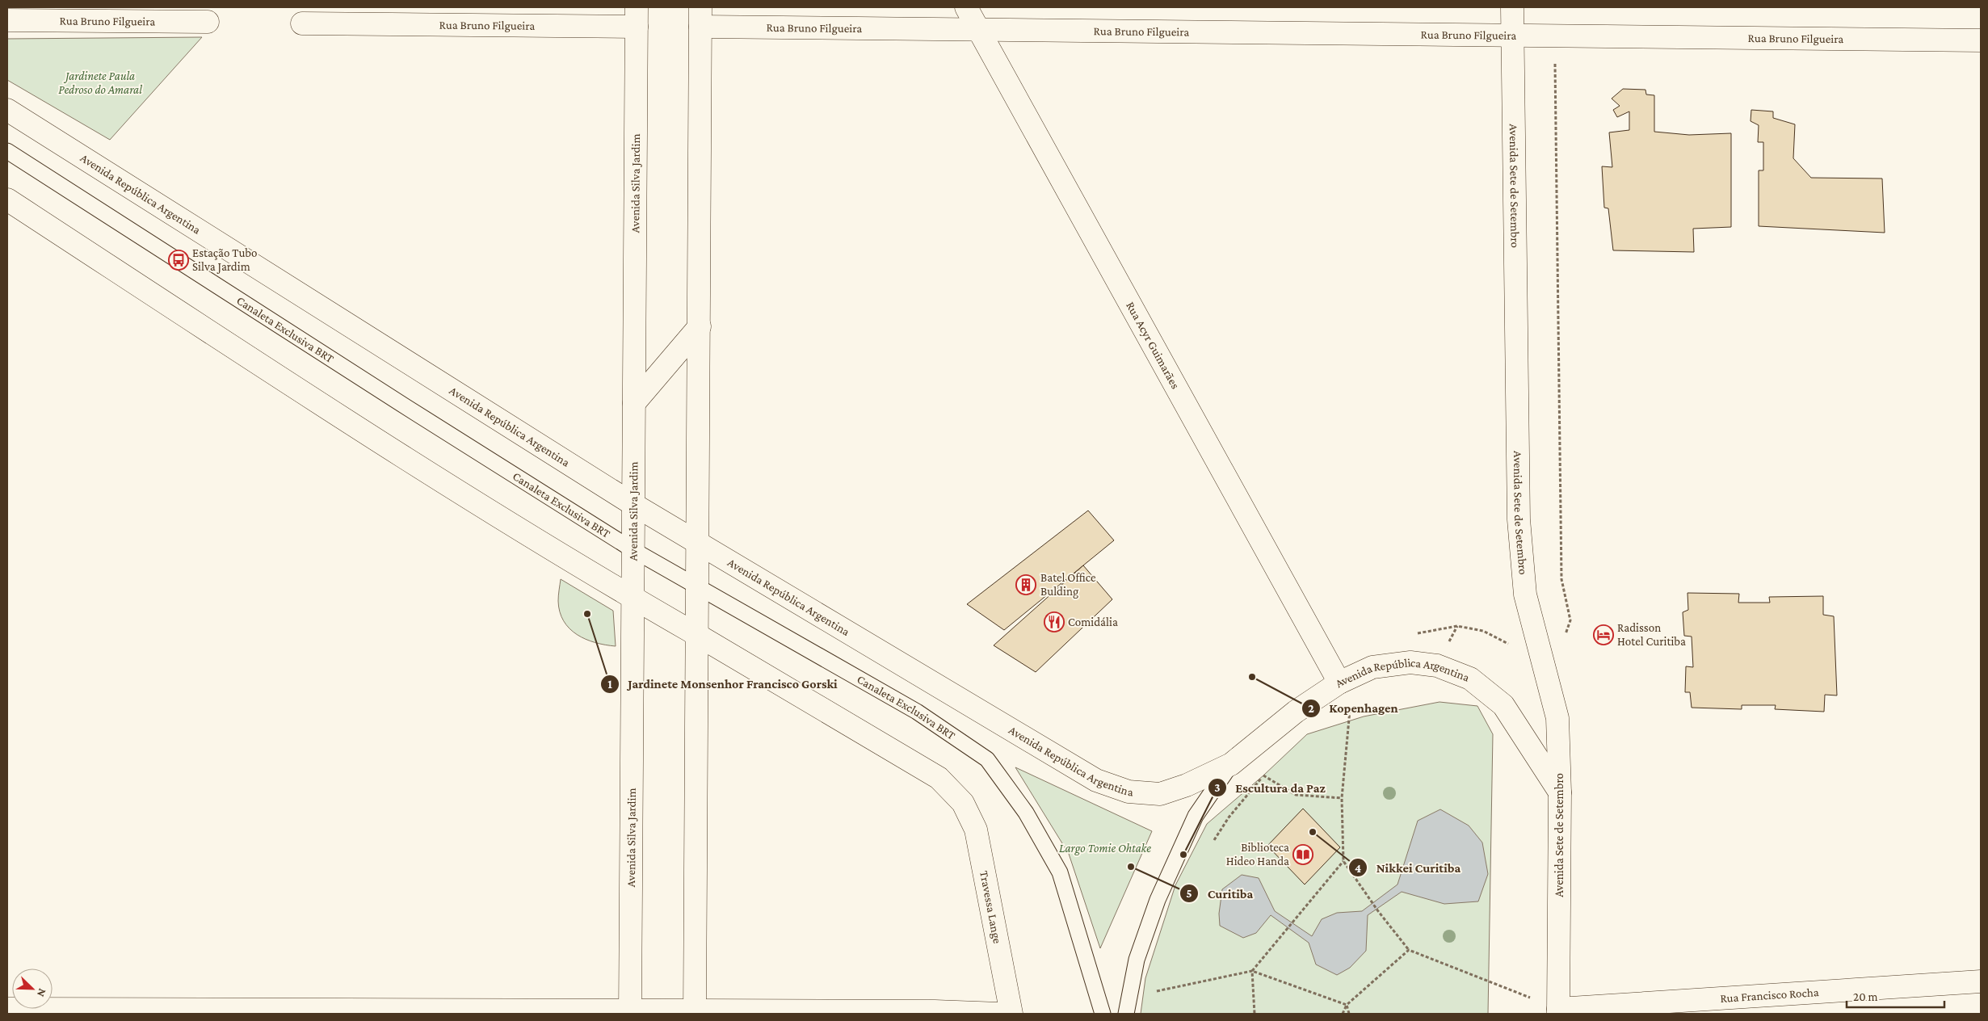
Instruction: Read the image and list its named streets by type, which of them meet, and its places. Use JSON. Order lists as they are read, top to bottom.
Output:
{
  "streets": {
    "street": [
      "Rua Bruno Filgueira",
      "Avenida Silva Jardim",
      "Avenida Sete de Setembro",
      "Avenida República Argentina",
      "Rua Acyr Guimarães",
      "Travessa Lange",
      "Rua Francisco Rocha"
    ],
    "lane": ["Canaleta Exclusiva BRT"]
  },
  "crossings": [
    ["Rua Bruno Filgueira", "Avenida Silva Jardim"],
    ["Rua Bruno Filgueira", "Avenida Sete de Setembro"],
    ["Rua Bruno Filgueira", "Rua Acyr Guimarães"],
    ["Avenida Silva Jardim", "Avenida República Argentina"],
    ["Avenida Silva Jardim", "Canaleta Exclusiva BRT"],
    ["Avenida Sete de Setembro", "Avenida República Argentina"],
    ["Avenida Sete de Setembro", "Rua Francisco Rocha"],
    ["Avenida República Argentina", "Rua Acyr Guimarães"]
  ],
  "parks": ["Jardinete Paula Pedroso do Amaral", "Largo Tomie Ohtake"],
  "places": {
    "bus stop": ["Estação Tubo Silva Jardim"],
    "building": ["Batel Office Bulding"],
    "other": [
      "Jardinete Monsenhor Francisco Gorski",
      "Kopenhagen",
      "Nikkei Curitiba",
      "Escultura da Paz",
      "Curitiba"
    ],
    "restaurant": ["Comidália"],
    "hotel": ["Radisson Hotel Curitiba"],
    "library": ["Biblioteca Hideo Handa"]
  },
  "scale_bar": "20 m",
  "north": "bottom right"
}
